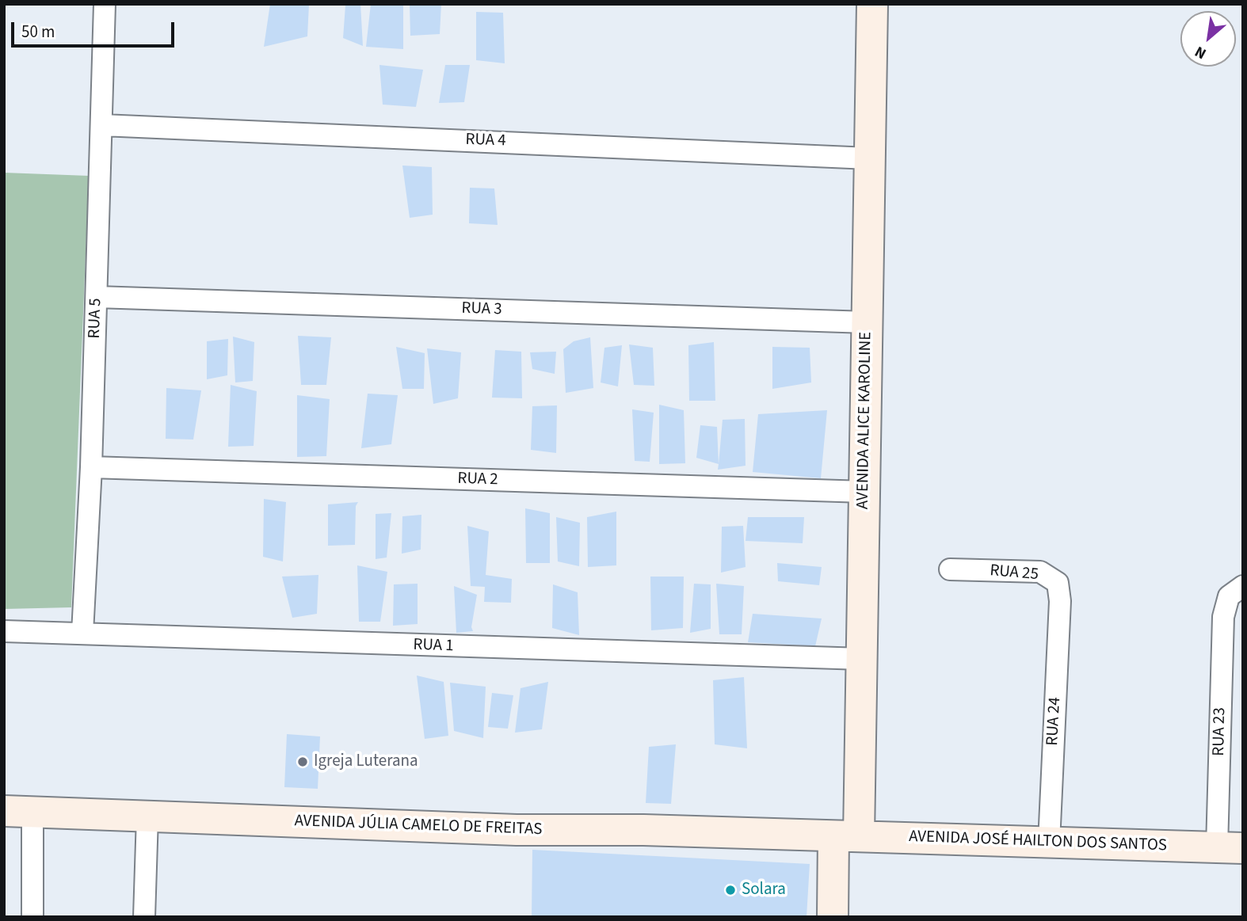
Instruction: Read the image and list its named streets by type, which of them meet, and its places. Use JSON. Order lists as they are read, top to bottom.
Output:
{
  "streets": {
    "street": [
      "RUA 4",
      "RUA 3",
      "RUA 5",
      "AVENIDA ALICE KAROLINE",
      "RUA 2",
      "RUA 25",
      "RUA 1",
      "RUA 24",
      "RUA 23",
      "AVENIDA JÚLIA CAMELO DE FREITAS",
      "AVENIDA JOSÉ HAILTON DOS SANTOS"
    ]
  },
  "crossings": [
    ["RUA 4", "RUA 5"],
    ["RUA 4", "AVENIDA ALICE KAROLINE"],
    ["RUA 3", "RUA 5"],
    ["RUA 3", "AVENIDA ALICE KAROLINE"],
    ["RUA 5", "RUA 2"],
    ["RUA 5", "RUA 1"],
    ["AVENIDA ALICE KAROLINE", "RUA 2"],
    ["AVENIDA ALICE KAROLINE", "RUA 1"],
    ["AVENIDA ALICE KAROLINE", "AVENIDA JÚLIA CAMELO DE FREITAS"],
    ["AVENIDA ALICE KAROLINE", "AVENIDA JOSÉ HAILTON DOS SANTOS"],
    ["RUA 25", "RUA 24"],
    ["RUA 24", "AVENIDA JOSÉ HAILTON DOS SANTOS"],
    ["RUA 23", "AVENIDA JOSÉ HAILTON DOS SANTOS"],
    ["AVENIDA JÚLIA CAMELO DE FREITAS", "AVENIDA JOSÉ HAILTON DOS SANTOS"]
  ],
  "places": ["Igreja Luterana", "Solara"],
  "scale_bar": "50 m",
  "north": "bottom left"
}
